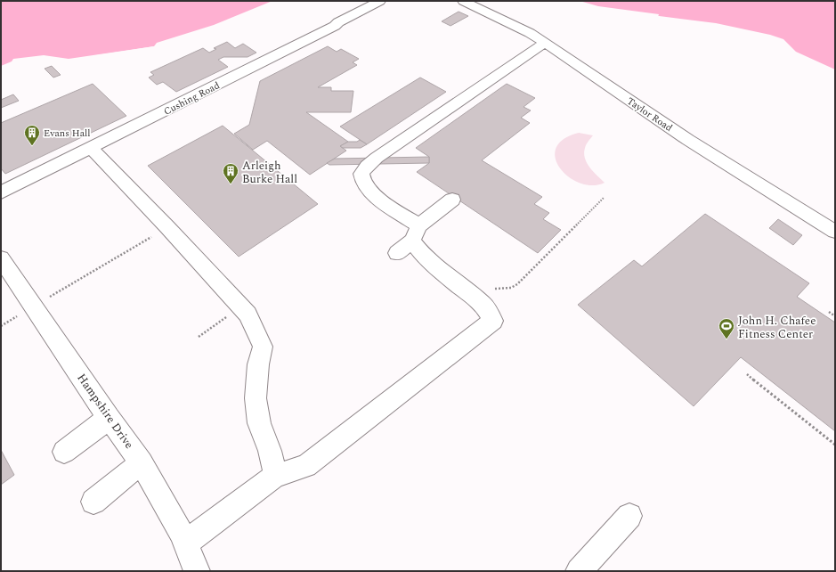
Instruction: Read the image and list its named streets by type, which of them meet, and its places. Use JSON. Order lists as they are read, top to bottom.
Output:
{
  "streets": {
    "street": ["Cushing Road", "Taylor Road", "Hampshire Drive"]
  },
  "places": {
    "building": ["Evans Hall", "Arleigh Burke Hall"],
    "sports": ["John H. Chafee Fitness Center"]
  }
}
